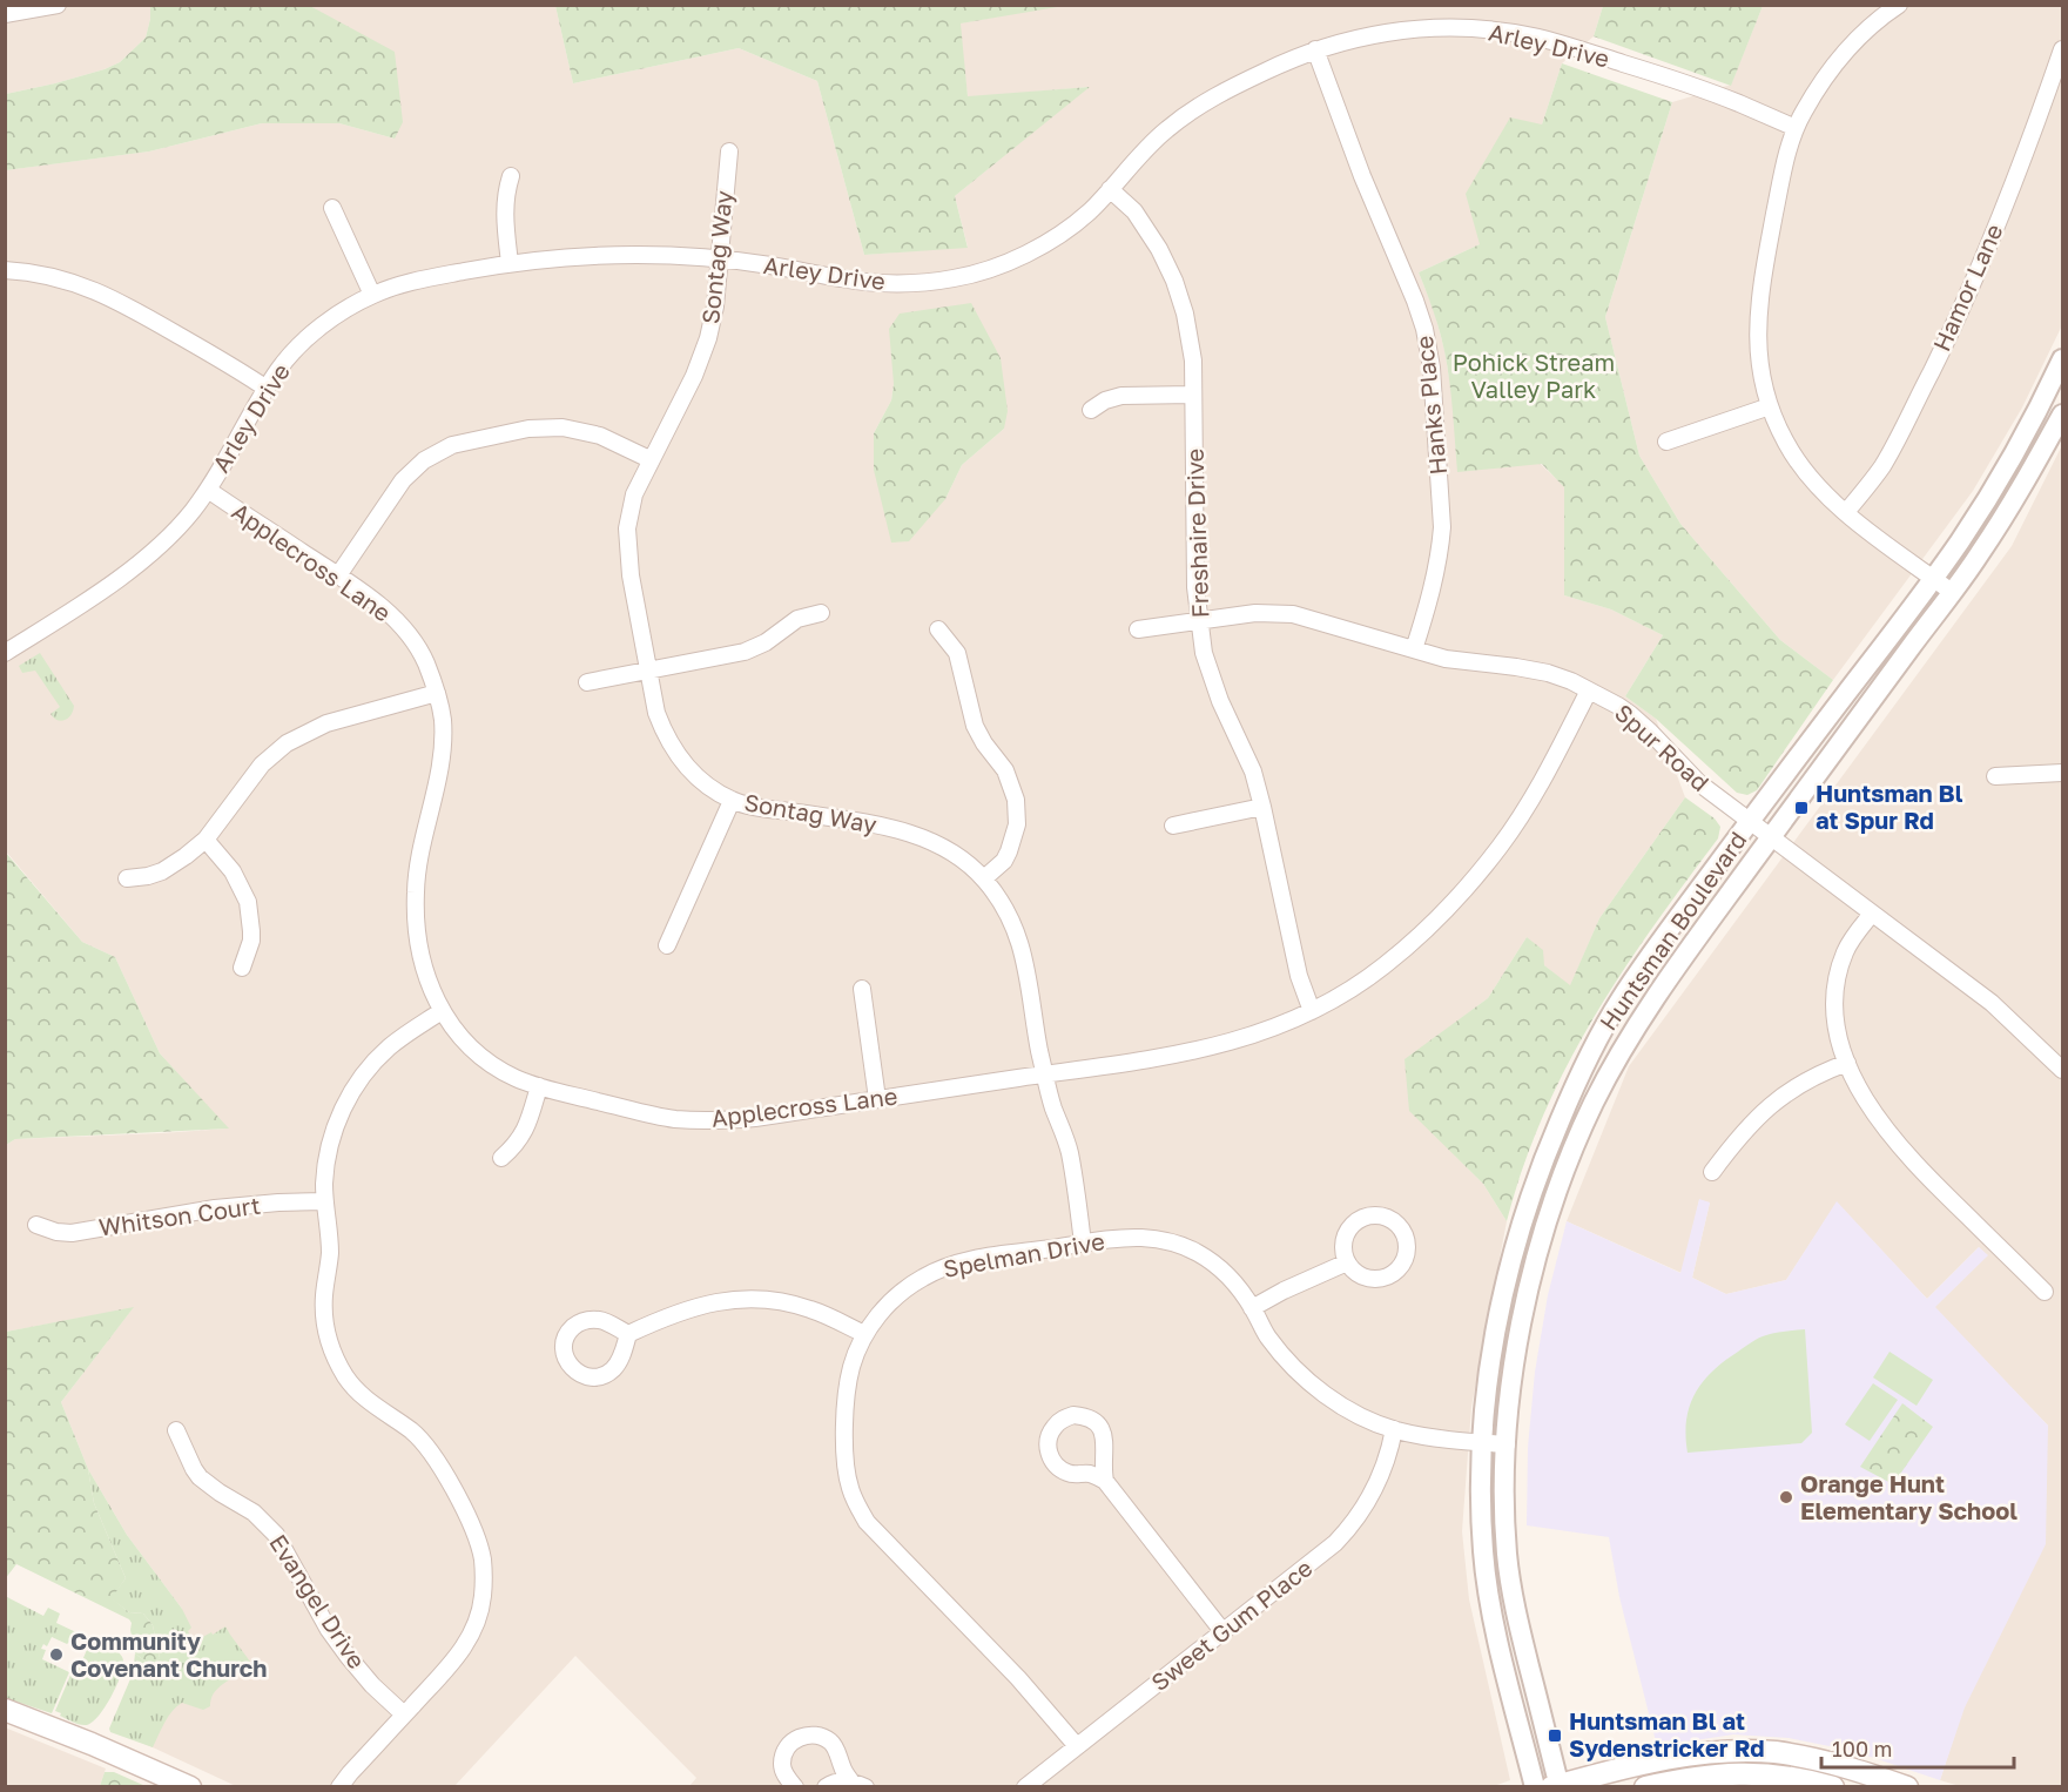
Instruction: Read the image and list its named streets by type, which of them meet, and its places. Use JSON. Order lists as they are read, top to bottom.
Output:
{
  "streets": {
    "street": [
      "Arley Drive",
      "Sontag Way",
      "Hamor Lane",
      "Hanks Place",
      "Freshaire Drive",
      "Applecross Lane",
      "Spur Road",
      "Huntsman Boulevard",
      "Whitson Court",
      "Spelman Drive",
      "Evangel Drive",
      "Sweet Gum Place"
    ]
  },
  "crossings": [
    ["Arley Drive", "Sontag Way"],
    ["Arley Drive", "Hanks Place"],
    ["Arley Drive", "Freshaire Drive"],
    ["Arley Drive", "Applecross Lane"],
    ["Sontag Way", "Applecross Lane"],
    ["Sontag Way", "Spelman Drive"],
    ["Hanks Place", "Spur Road"],
    ["Freshaire Drive", "Applecross Lane"],
    ["Freshaire Drive", "Spur Road"],
    ["Applecross Lane", "Spur Road"],
    ["Spur Road", "Huntsman Boulevard"],
    ["Huntsman Boulevard", "Spelman Drive"],
    ["Spelman Drive", "Sweet Gum Place"]
  ],
  "parks": ["Pohick Stream Valley Park"],
  "places": {
    "transit": ["Huntsman Bl at Spur Rd", "Huntsman Bl at Sydenstricker Rd"],
    "other": ["Orange Hunt Elementary School", "Community Covenant Church"]
  },
  "scale_bar": "100 m"
}
